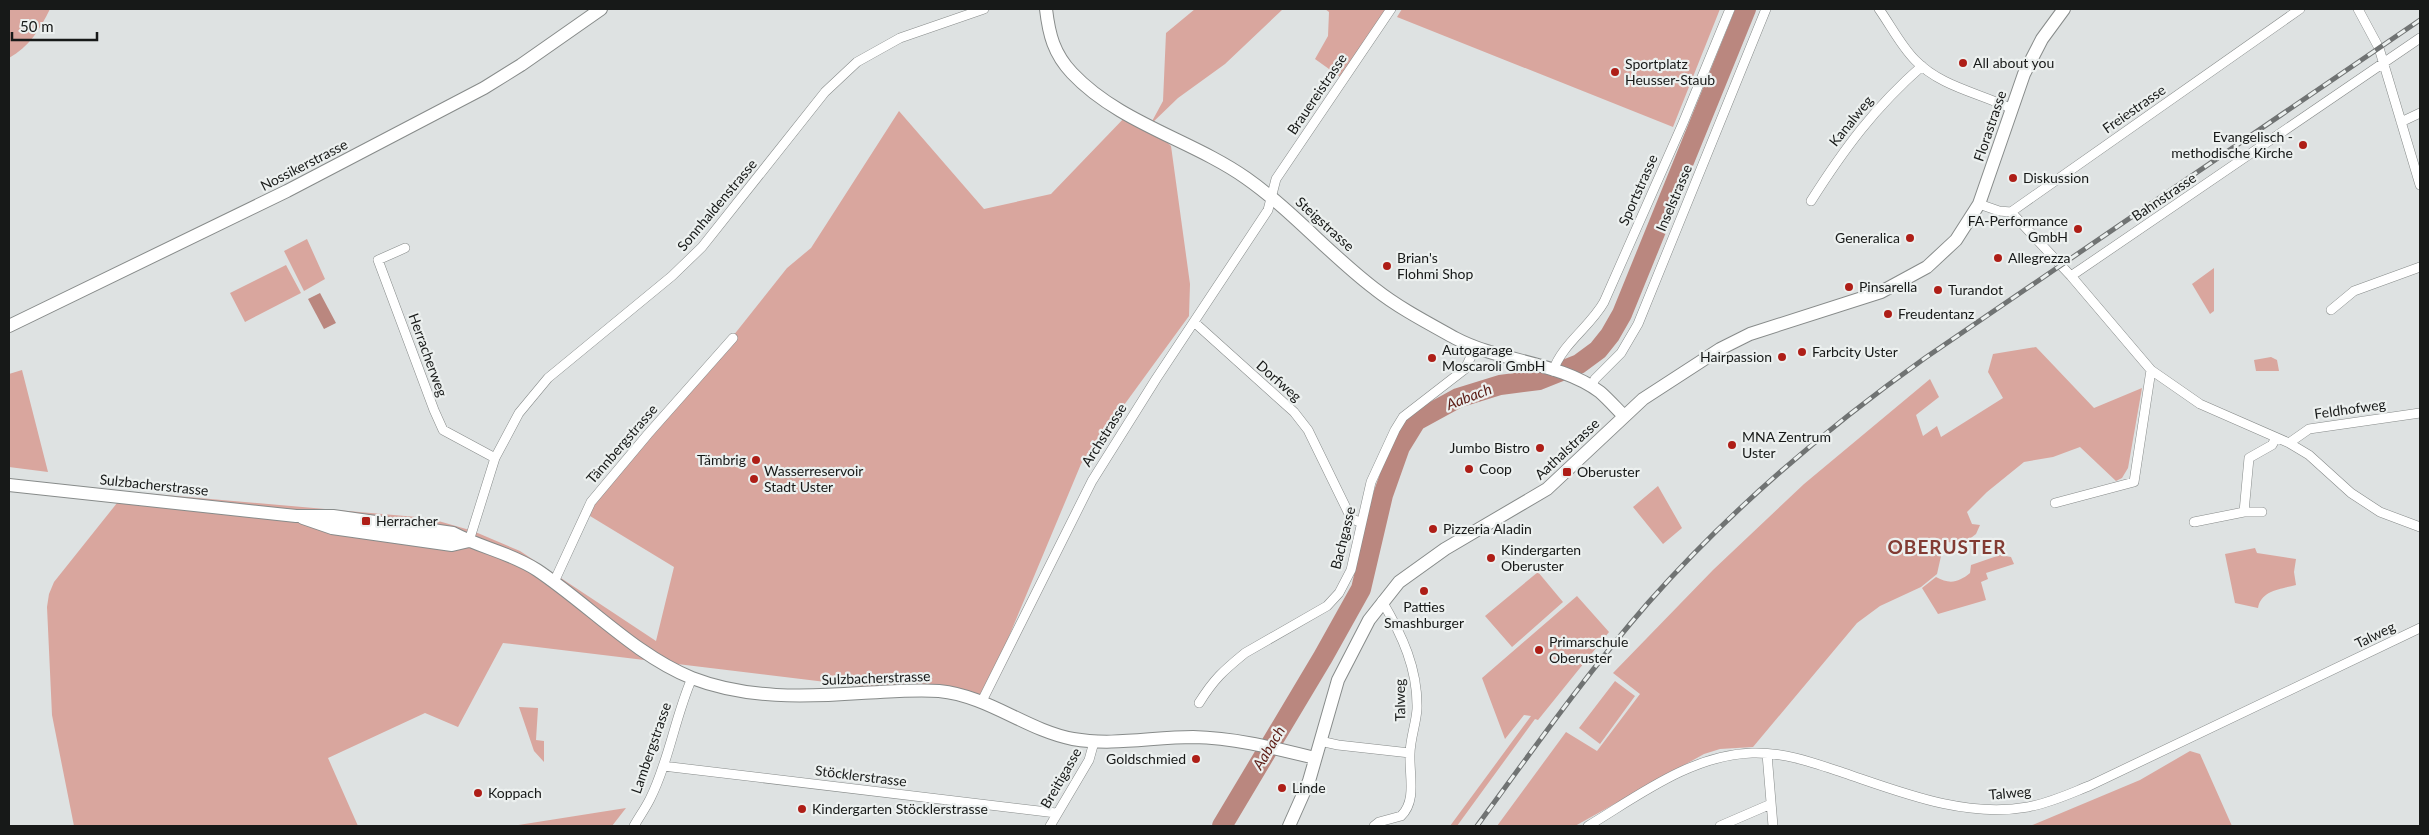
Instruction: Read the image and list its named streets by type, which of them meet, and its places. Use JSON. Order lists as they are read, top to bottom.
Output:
{
  "streets": {
    "street": [
      "Brauereistrasse",
      "Freiestrasse",
      "Kanalweg",
      "Florastrasse",
      "Nossikerstrasse",
      "Sportstrasse",
      "Bahnstrasse",
      "Inselstrasse",
      "Sonnhaldenstrasse",
      "Steigstrasse",
      "Herracherweg",
      "Dorfweg",
      "Feldhofweg",
      "Archstrasse",
      "Tännbergstrasse",
      "Aathalstrasse",
      "Sulzbacherstrasse",
      "Bachgasse",
      "Talweg",
      "Lambergstrasse",
      "Stöcklerstrasse",
      "Breitigasse"
    ]
  },
  "crossings": [
    ["Brauereistrasse", "Steigstrasse"],
    ["Brauereistrasse", "Archstrasse"],
    ["Florastrasse", "Aathalstrasse"],
    ["Sportstrasse", "Steigstrasse"],
    ["Inselstrasse", "Steigstrasse"],
    ["Sonnhaldenstrasse", "Herracherweg"],
    ["Sonnhaldenstrasse", "Sulzbacherstrasse"],
    ["Steigstrasse", "Archstrasse"],
    ["Steigstrasse", "Aathalstrasse"],
    ["Steigstrasse", "Bachgasse"],
    ["Dorfweg", "Archstrasse"],
    ["Dorfweg", "Bachgasse"],
    ["Archstrasse", "Sulzbacherstrasse"],
    ["Tännbergstrasse", "Sulzbacherstrasse"],
    ["Aathalstrasse", "Sulzbacherstrasse"],
    ["Aathalstrasse", "Talweg"],
    ["Sulzbacherstrasse", "Lambergstrasse"],
    ["Sulzbacherstrasse", "Breitigasse"],
    ["Lambergstrasse", "Stöcklerstrasse"],
    ["Stöcklerstrasse", "Breitigasse"]
  ],
  "districts": ["OBERUSTER"],
  "water": ["Aabach"],
  "places": {
    "other": [
      "All about you",
      "Sportplatz Heusser-Staub",
      "Evangelisch - methodische Kirche",
      "Diskussion",
      "FA-Performance GmbH",
      "Generalica",
      "Allegrezza",
      "Brian's Flohmi Shop",
      "Pinsarella",
      "Turandot",
      "Freudentanz",
      "Farbcity Uster",
      "Hairpassion",
      "Autogarage Moscaroli GmbH",
      "MNA Zentrum Uster",
      "Jumbo Bistro",
      "Tämbrig",
      "Coop",
      "Wasserreservoir Stadt Uster",
      "Pizzeria Aladin",
      "Kindergarten Oberuster",
      "Patties Smashburger",
      "Primarschule Oberuster",
      "Goldschmied",
      "Linde",
      "Koppach",
      "Kindergarten Stöcklerstrasse"
    ],
    "transit": ["Oberuster", "Herracher"]
  },
  "scale_bar": "50 m"
}
